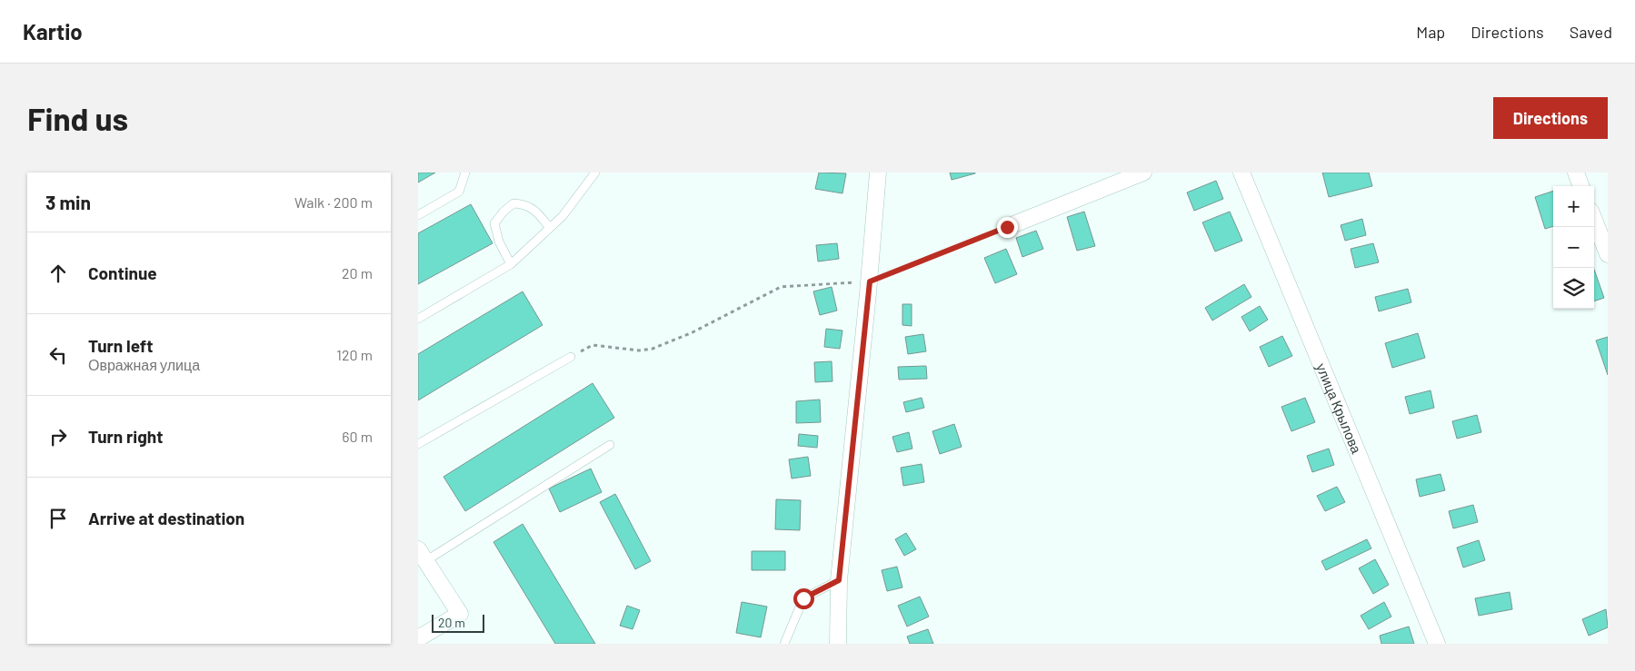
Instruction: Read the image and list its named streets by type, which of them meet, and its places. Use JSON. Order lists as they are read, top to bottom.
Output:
{
  "streets": {
    "street": ["улица Крылова"]
  },
  "scale_bar": "20 m",
  "page": {
    "header": "Kartio",
    "nav": ["Map", "Directions", "Saved"],
    "buttons": "Directions",
    "title": "Find us",
    "heading": ["3 min", "Walk · 200 m"],
    "map_buttons": ["+", "−"],
    "list": [
      ["Continue", "20 m"],
      ["Turn left", "Овражная улица", "120 m"],
      ["Turn right", "60 m"],
      "Arrive at destination"
    ],
    "scale": "20 m"
  }
}
